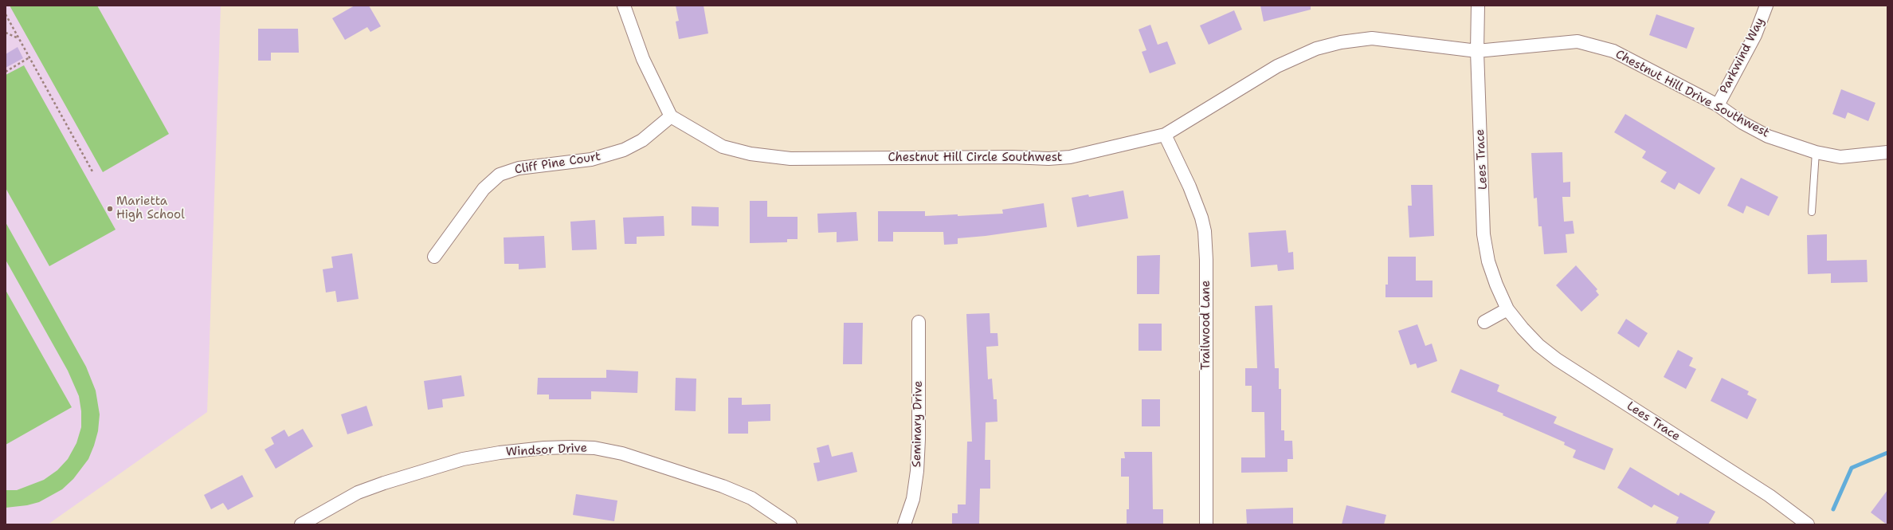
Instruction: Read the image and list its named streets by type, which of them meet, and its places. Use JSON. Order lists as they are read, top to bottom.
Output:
{
  "streets": {
    "street": [
      "Parkwind Way",
      "Chestnut Hill Drive Southwest",
      "Chestnut Hill Circle Southwest",
      "Lees Trace",
      "Cliff Pine Court",
      "Trailwood Lane",
      "Seminary Drive",
      "Windsor Drive"
    ]
  },
  "crossings": [
    ["Parkwind Way", "Chestnut Hill Drive Southwest"],
    ["Chestnut Hill Drive Southwest", "Chestnut Hill Circle Southwest"],
    ["Chestnut Hill Drive Southwest", "Lees Trace"],
    ["Chestnut Hill Circle Southwest", "Lees Trace"],
    ["Chestnut Hill Circle Southwest", "Cliff Pine Court"],
    ["Chestnut Hill Circle Southwest", "Trailwood Lane"]
  ],
  "places": ["Marietta High School"]
}
